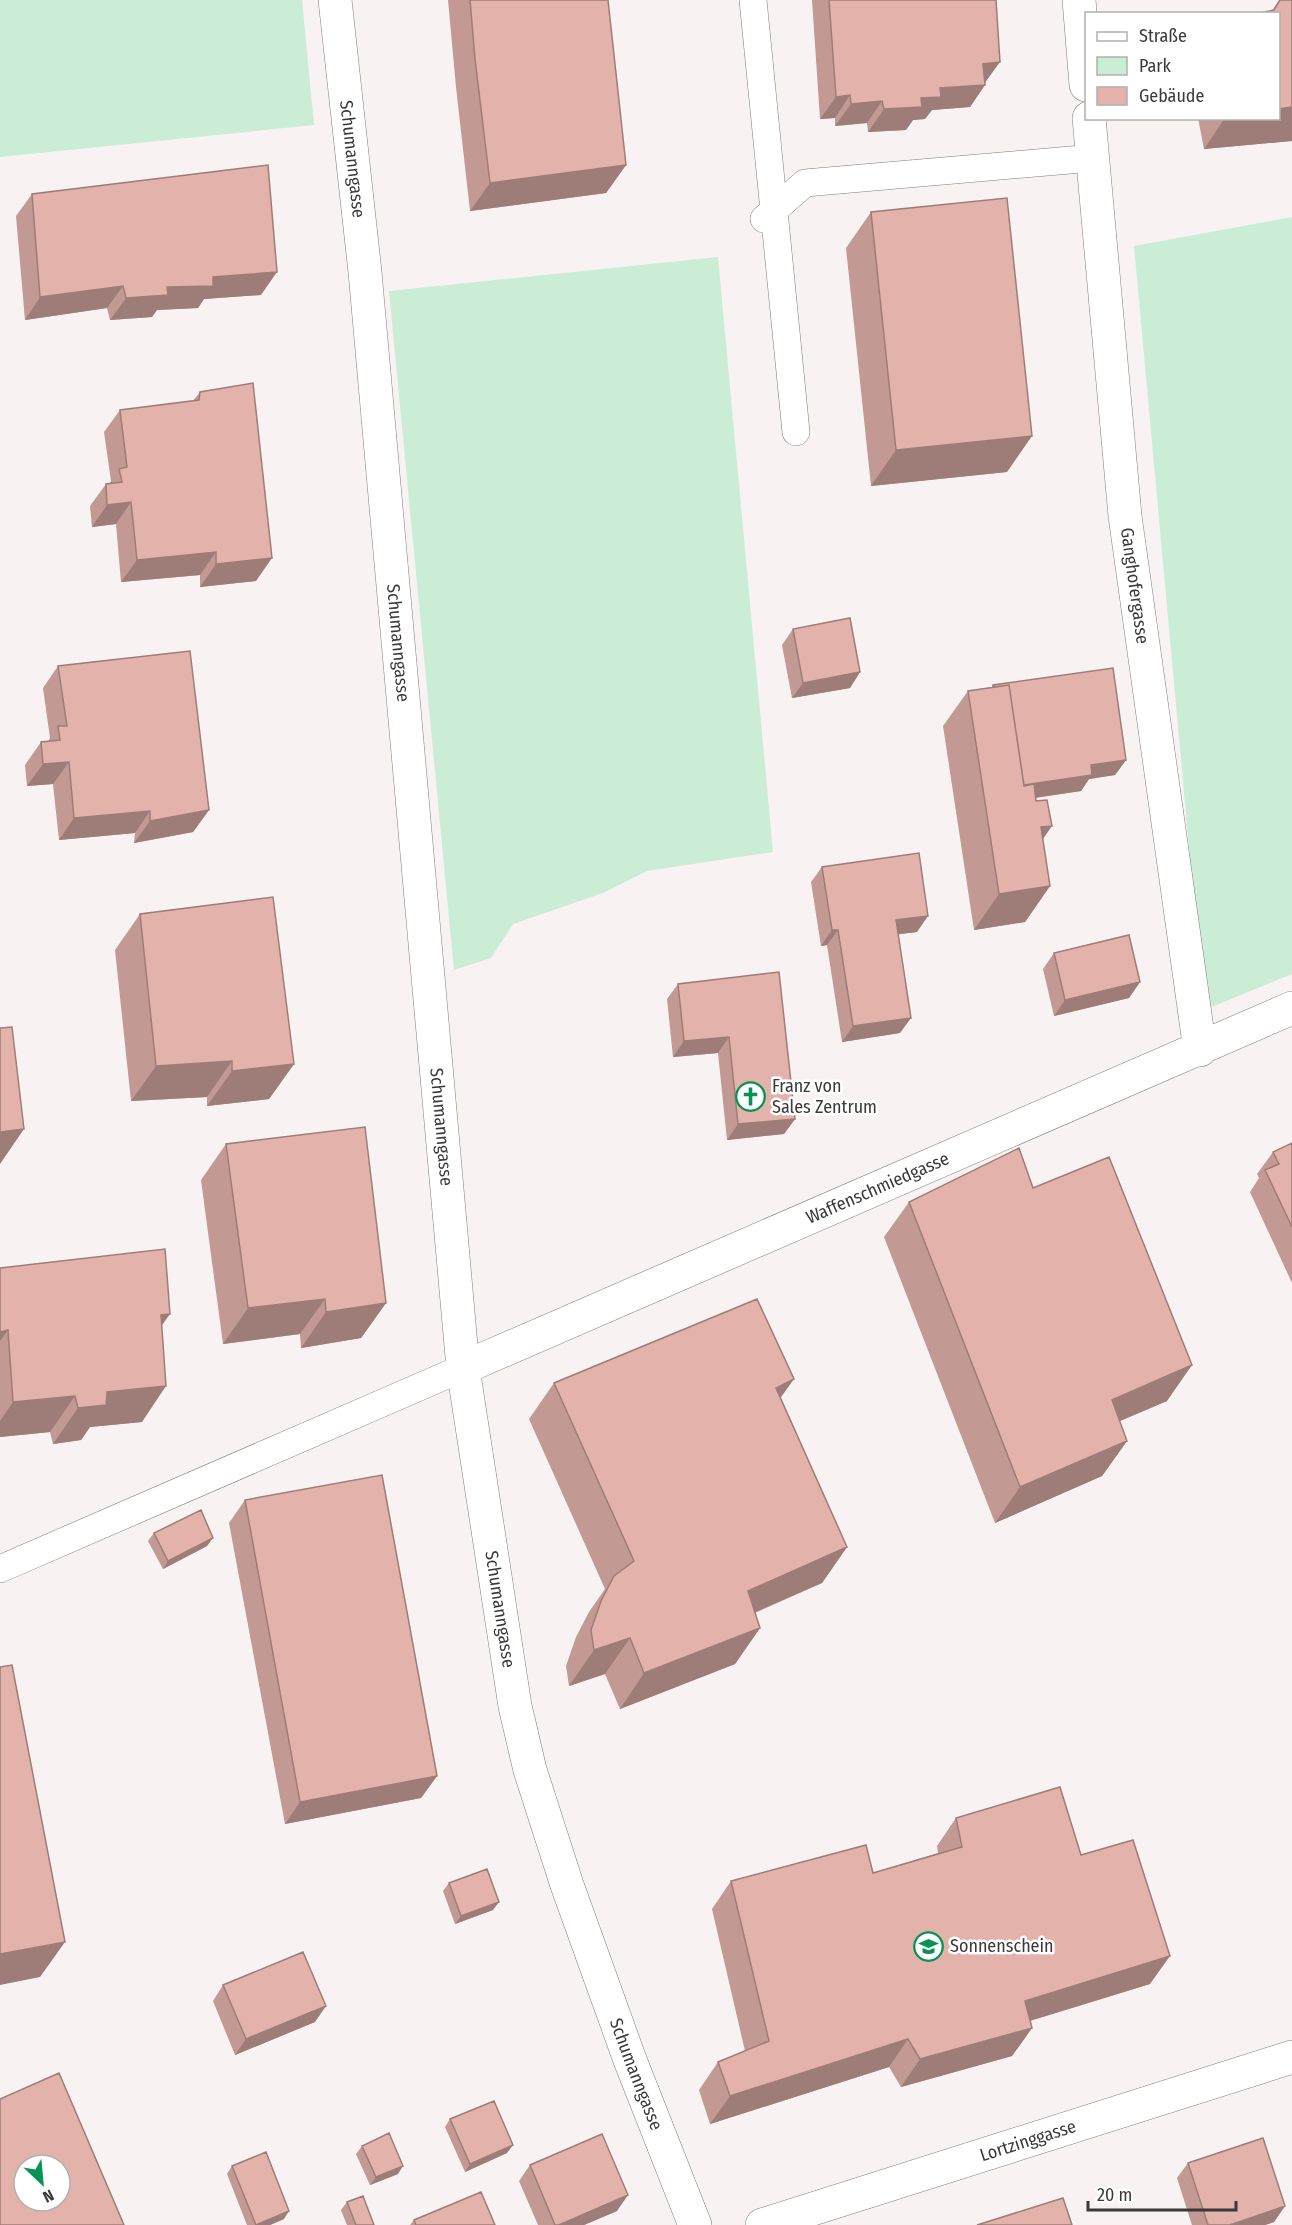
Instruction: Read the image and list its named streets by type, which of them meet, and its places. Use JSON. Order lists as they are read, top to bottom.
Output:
{
  "streets": {
    "street": [
      "Schumanngasse",
      "Ganghofergasse",
      "Waffenschmiedgasse",
      "Lortzinggasse"
    ]
  },
  "crossings": [
    ["Schumanngasse", "Waffenschmiedgasse"],
    ["Ganghofergasse", "Waffenschmiedgasse"]
  ],
  "places": {
    "church": ["Franz von Sales Zentrum"],
    "school or university": ["Sonnenschein"]
  },
  "legend": ["Straße", "Park", "Gebäude"],
  "scale_bar": "20 m",
  "north": "bottom right"
}
